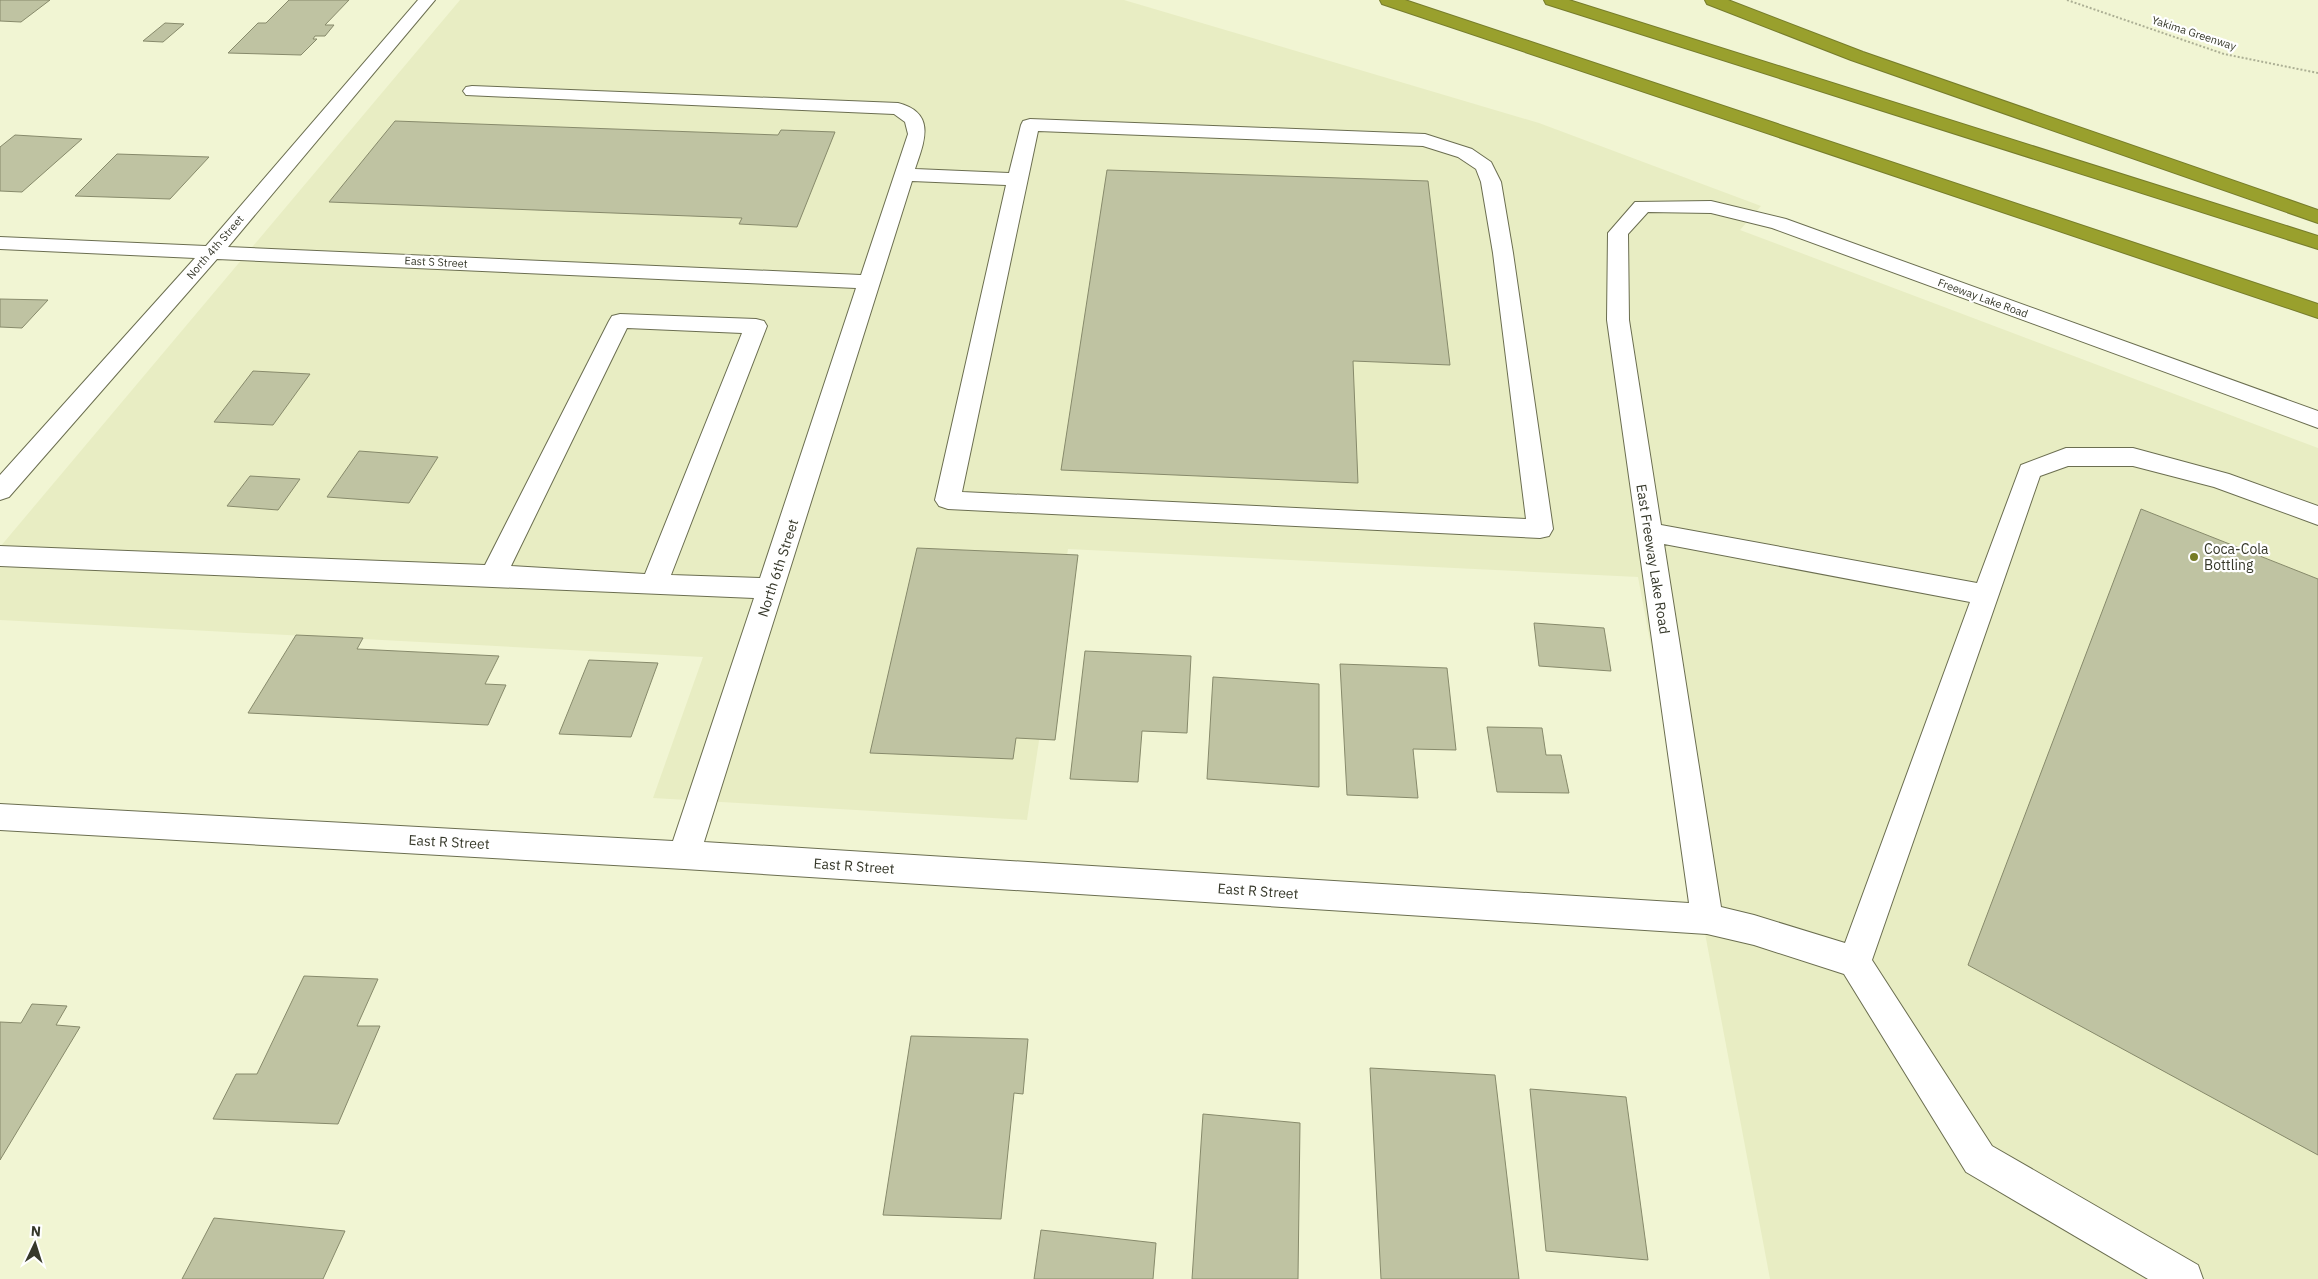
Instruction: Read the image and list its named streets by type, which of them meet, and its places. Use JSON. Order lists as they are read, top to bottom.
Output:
{
  "streets": {
    "street": [
      "North 4th Street",
      "East S Street",
      "Freeway Lake Road",
      "East Freeway Lake Road",
      "North 6th Street",
      "East R Street"
    ],
    "path": ["Yakima Greenway"]
  },
  "crossings": [
    ["North 4th Street", "East S Street"],
    ["East S Street", "North 6th Street"],
    ["Freeway Lake Road", "East Freeway Lake Road"],
    ["East Freeway Lake Road", "East R Street"],
    ["North 6th Street", "East R Street"]
  ],
  "places": ["Coca-Cola Bottling"],
  "north": "top"
}
